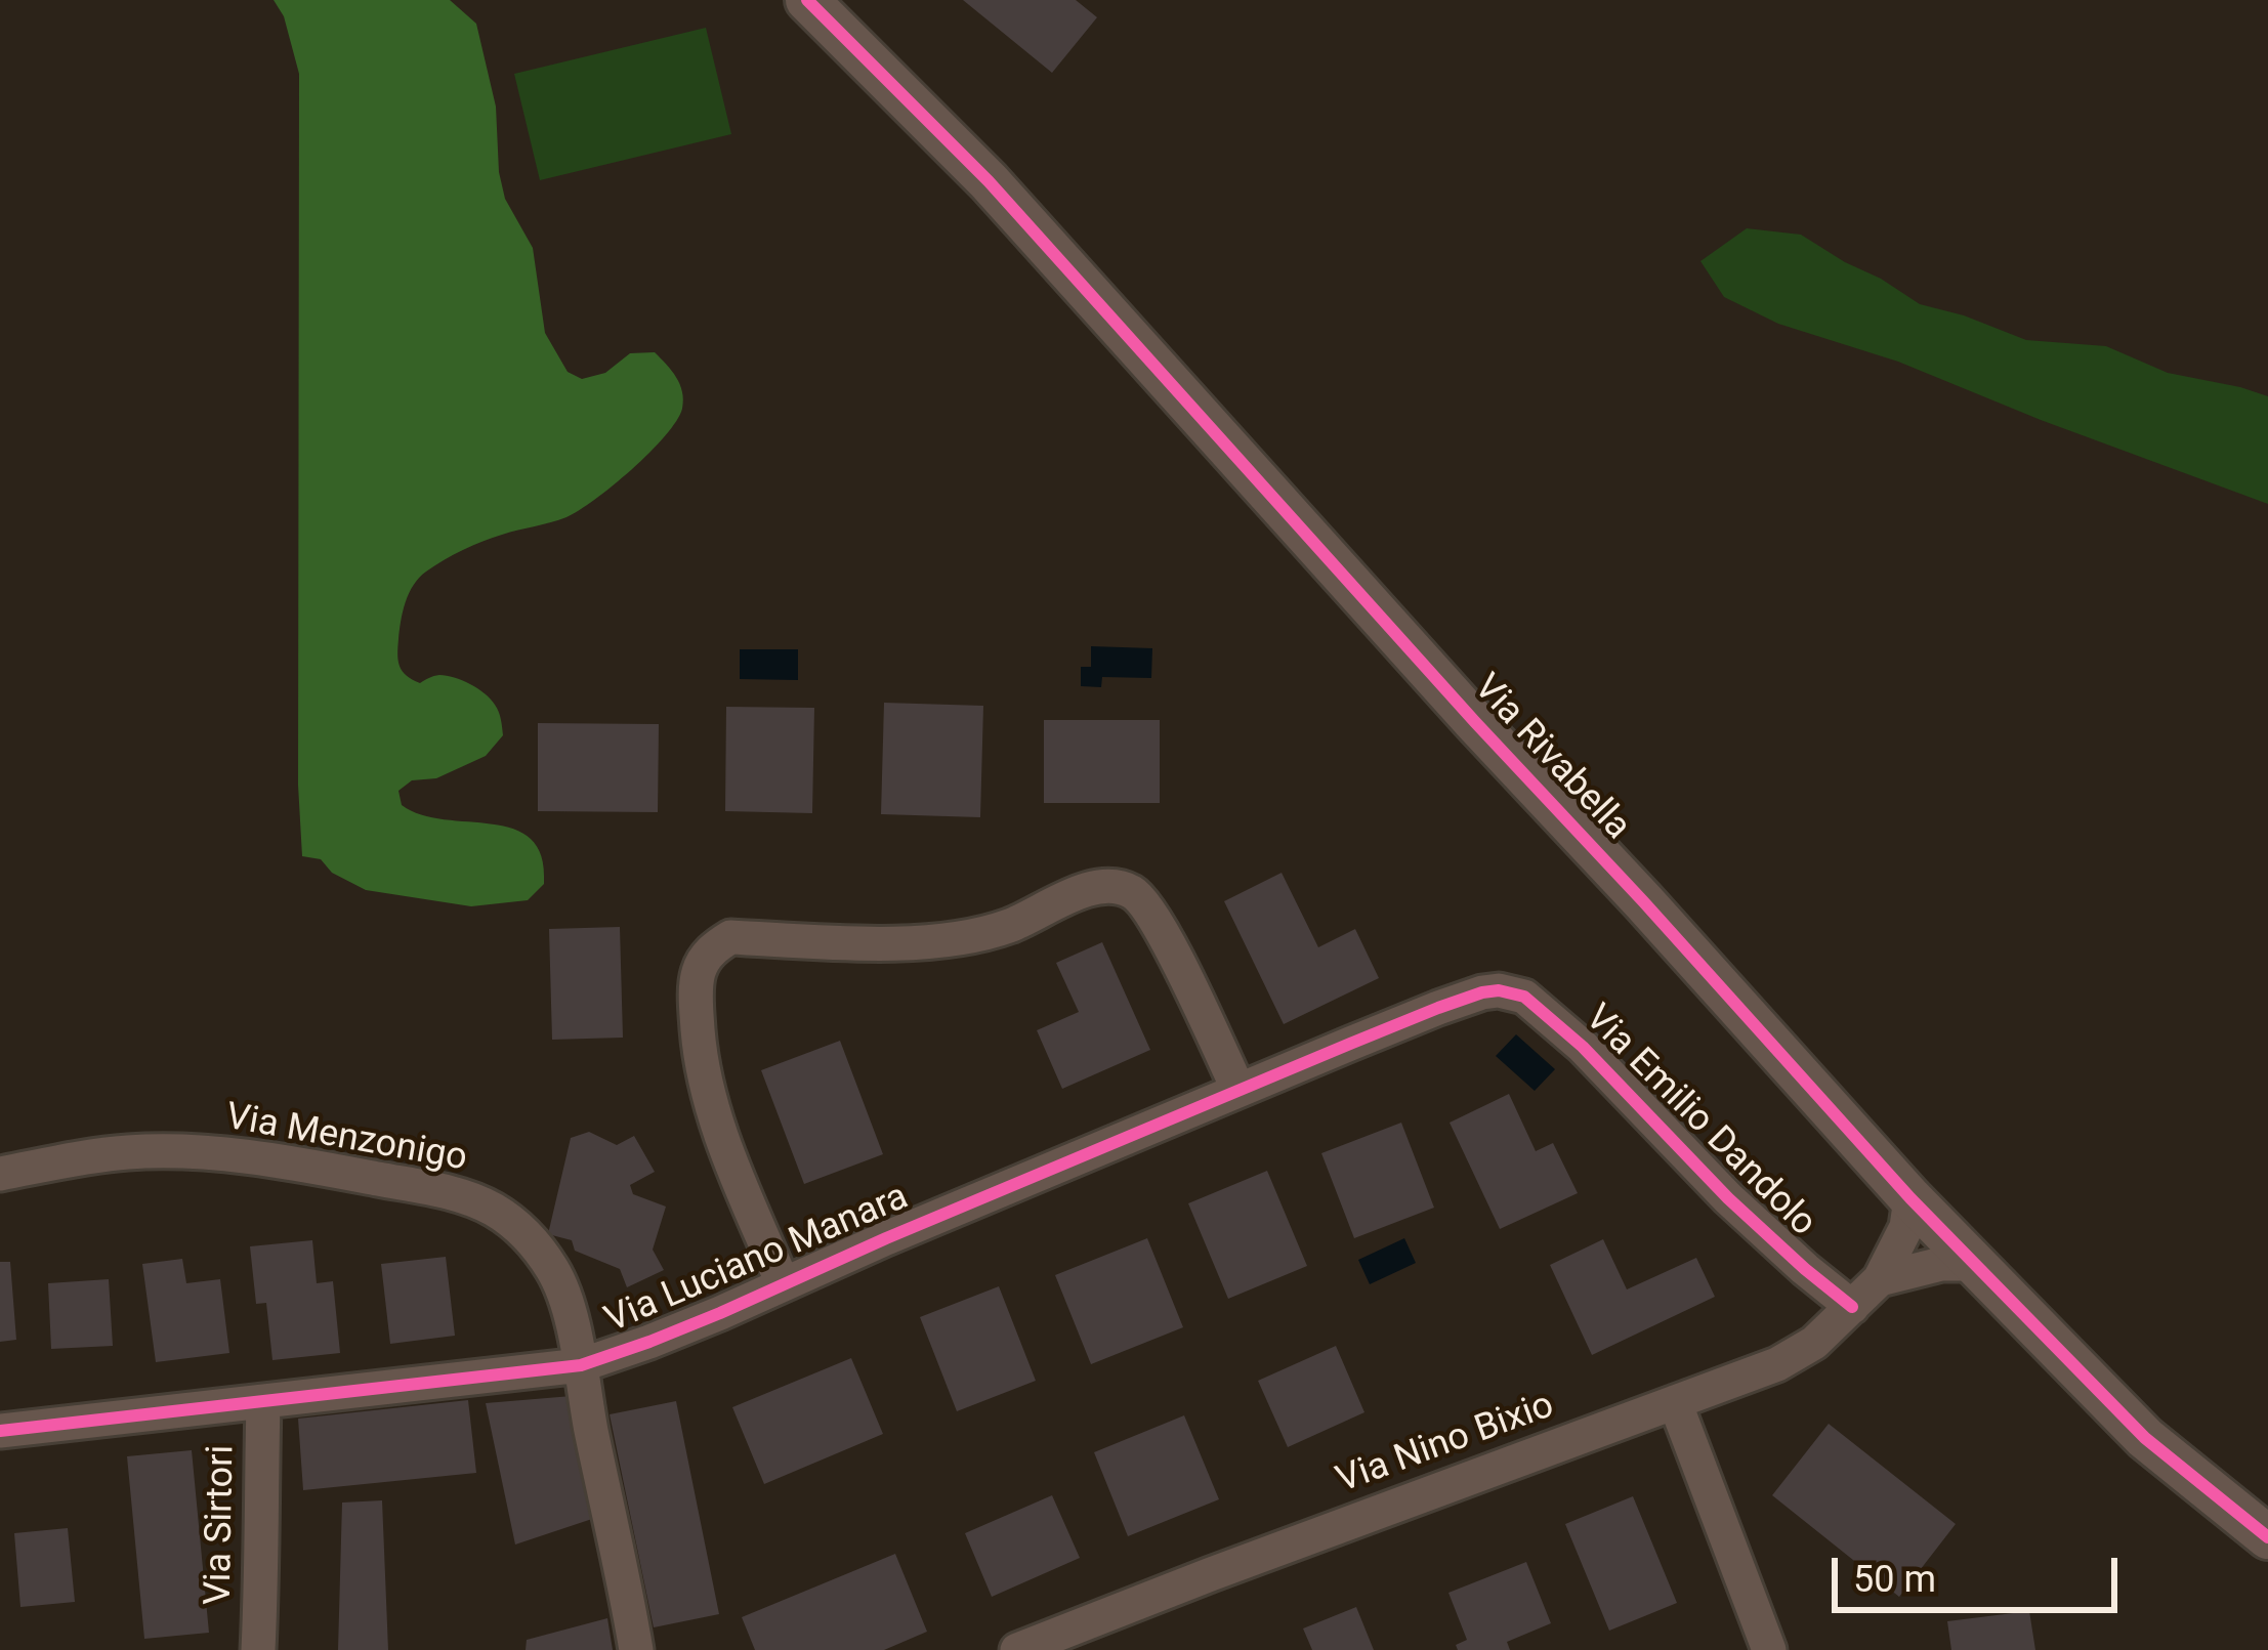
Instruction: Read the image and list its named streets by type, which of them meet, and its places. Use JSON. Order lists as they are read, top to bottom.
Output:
{
  "streets": {
    "street": [
      "Via Rivabella",
      "Via Emilio Dandolo",
      "Via Menzonigo",
      "Via Luciano Manara",
      "Via Nino Bixio",
      "Via Sirtori"
    ]
  },
  "crossings": [
    ["Via Rivabella", "Via Nino Bixio"],
    ["Via Emilio Dandolo", "Via Luciano Manara"],
    ["Via Emilio Dandolo", "Via Nino Bixio"],
    ["Via Menzonigo", "Via Luciano Manara"],
    ["Via Luciano Manara", "Via Sirtori"]
  ],
  "scale_bar": "50 m"
}
